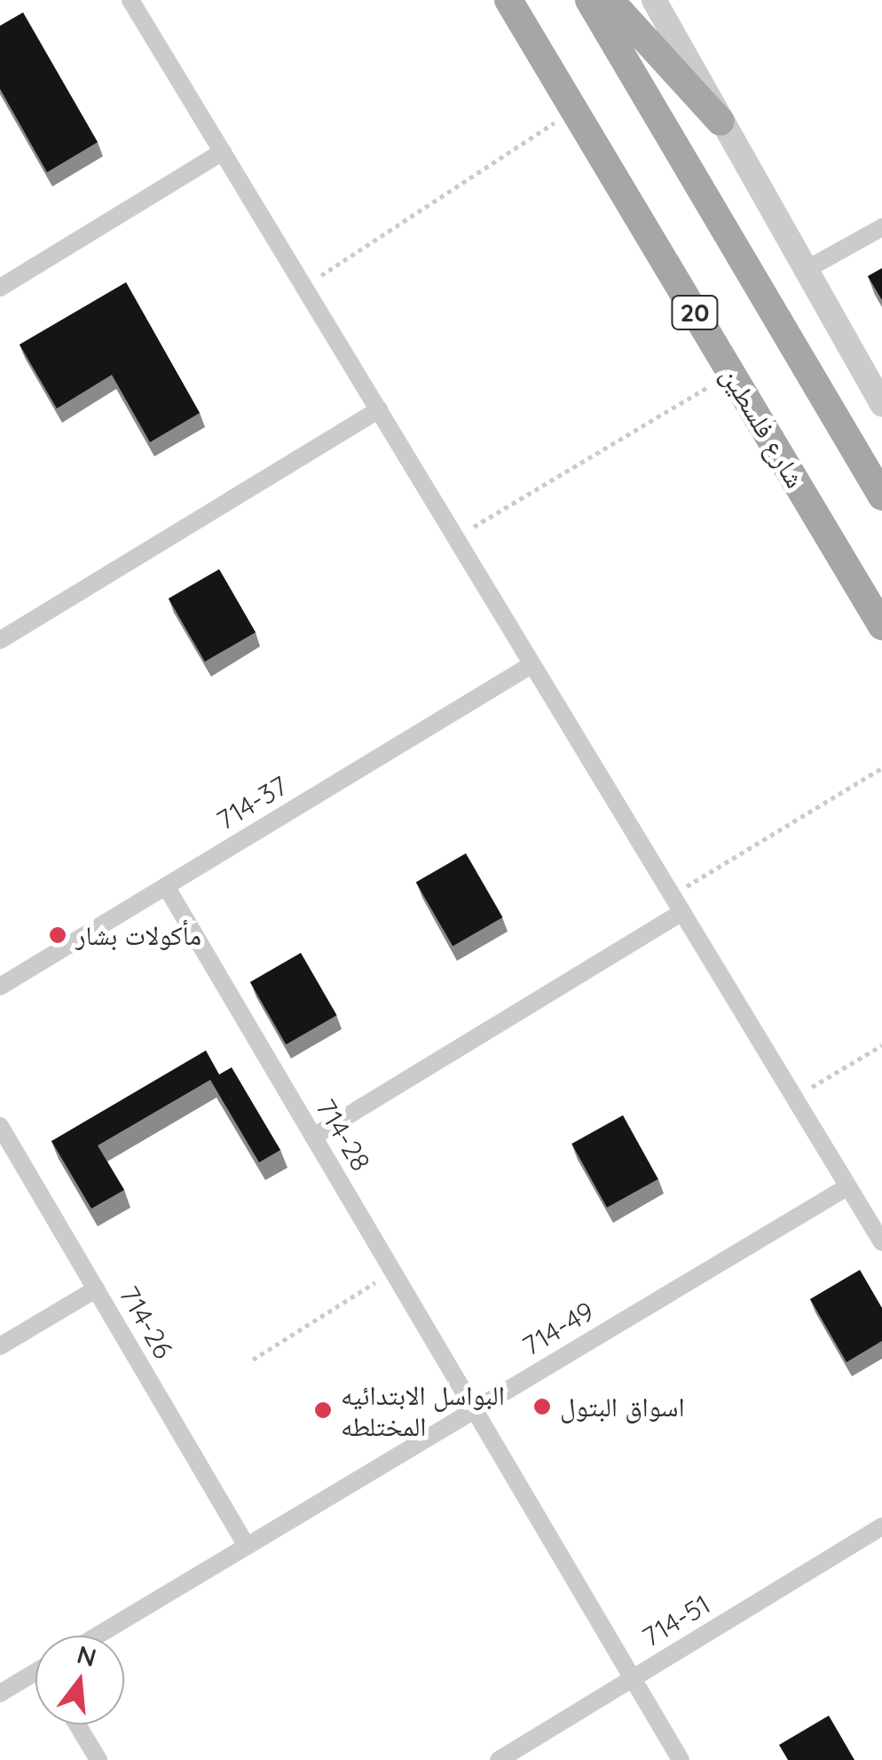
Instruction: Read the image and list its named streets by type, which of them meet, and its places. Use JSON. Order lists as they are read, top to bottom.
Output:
{
  "streets": {
    "main road": ["20", "شارع فلسطين"],
    "street": [
      "714-37",
      "714-28",
      "714-26",
      "714-49",
      "714-51"
    ]
  },
  "crossings": [
    ["714-37", "714-28"],
    ["714-28", "714-49"],
    ["714-28", "714-51"],
    ["714-26", "714-49"]
  ],
  "places": ["مأكولات بشار", "اسواق البتول", "البواسل الابتدائيه المختلطه"],
  "north": "top"
}
